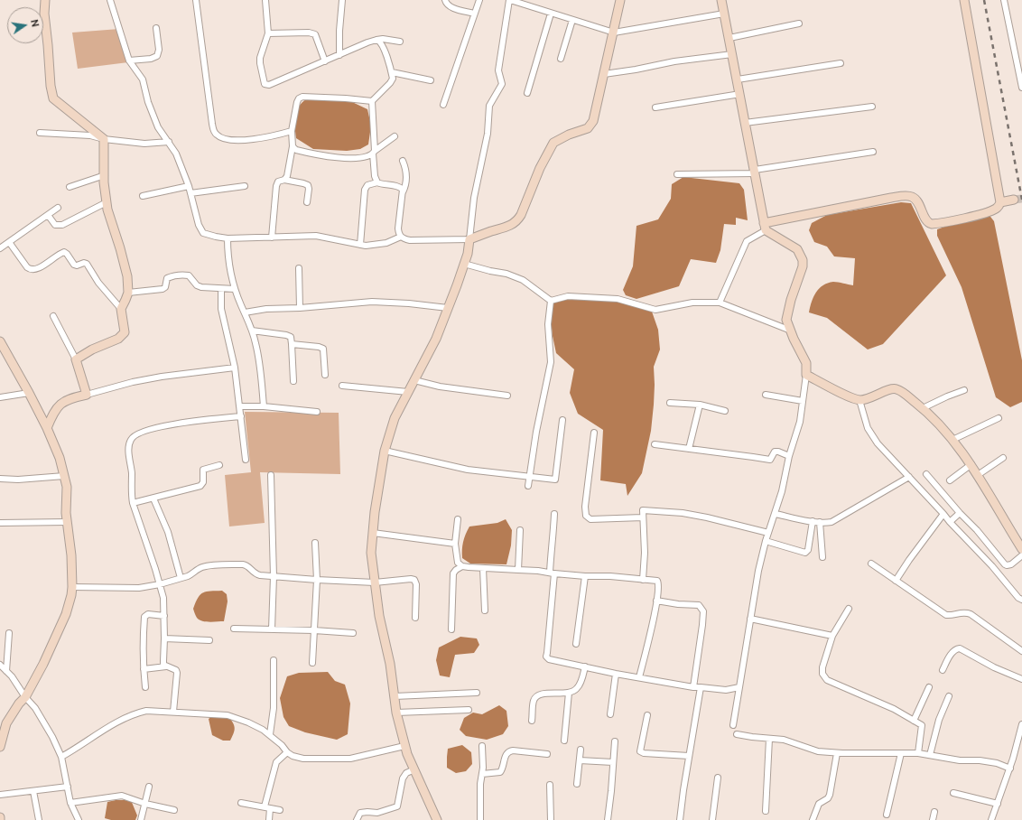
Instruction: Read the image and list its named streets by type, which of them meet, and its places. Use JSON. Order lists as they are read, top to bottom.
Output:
{
  "north": "right"
}
